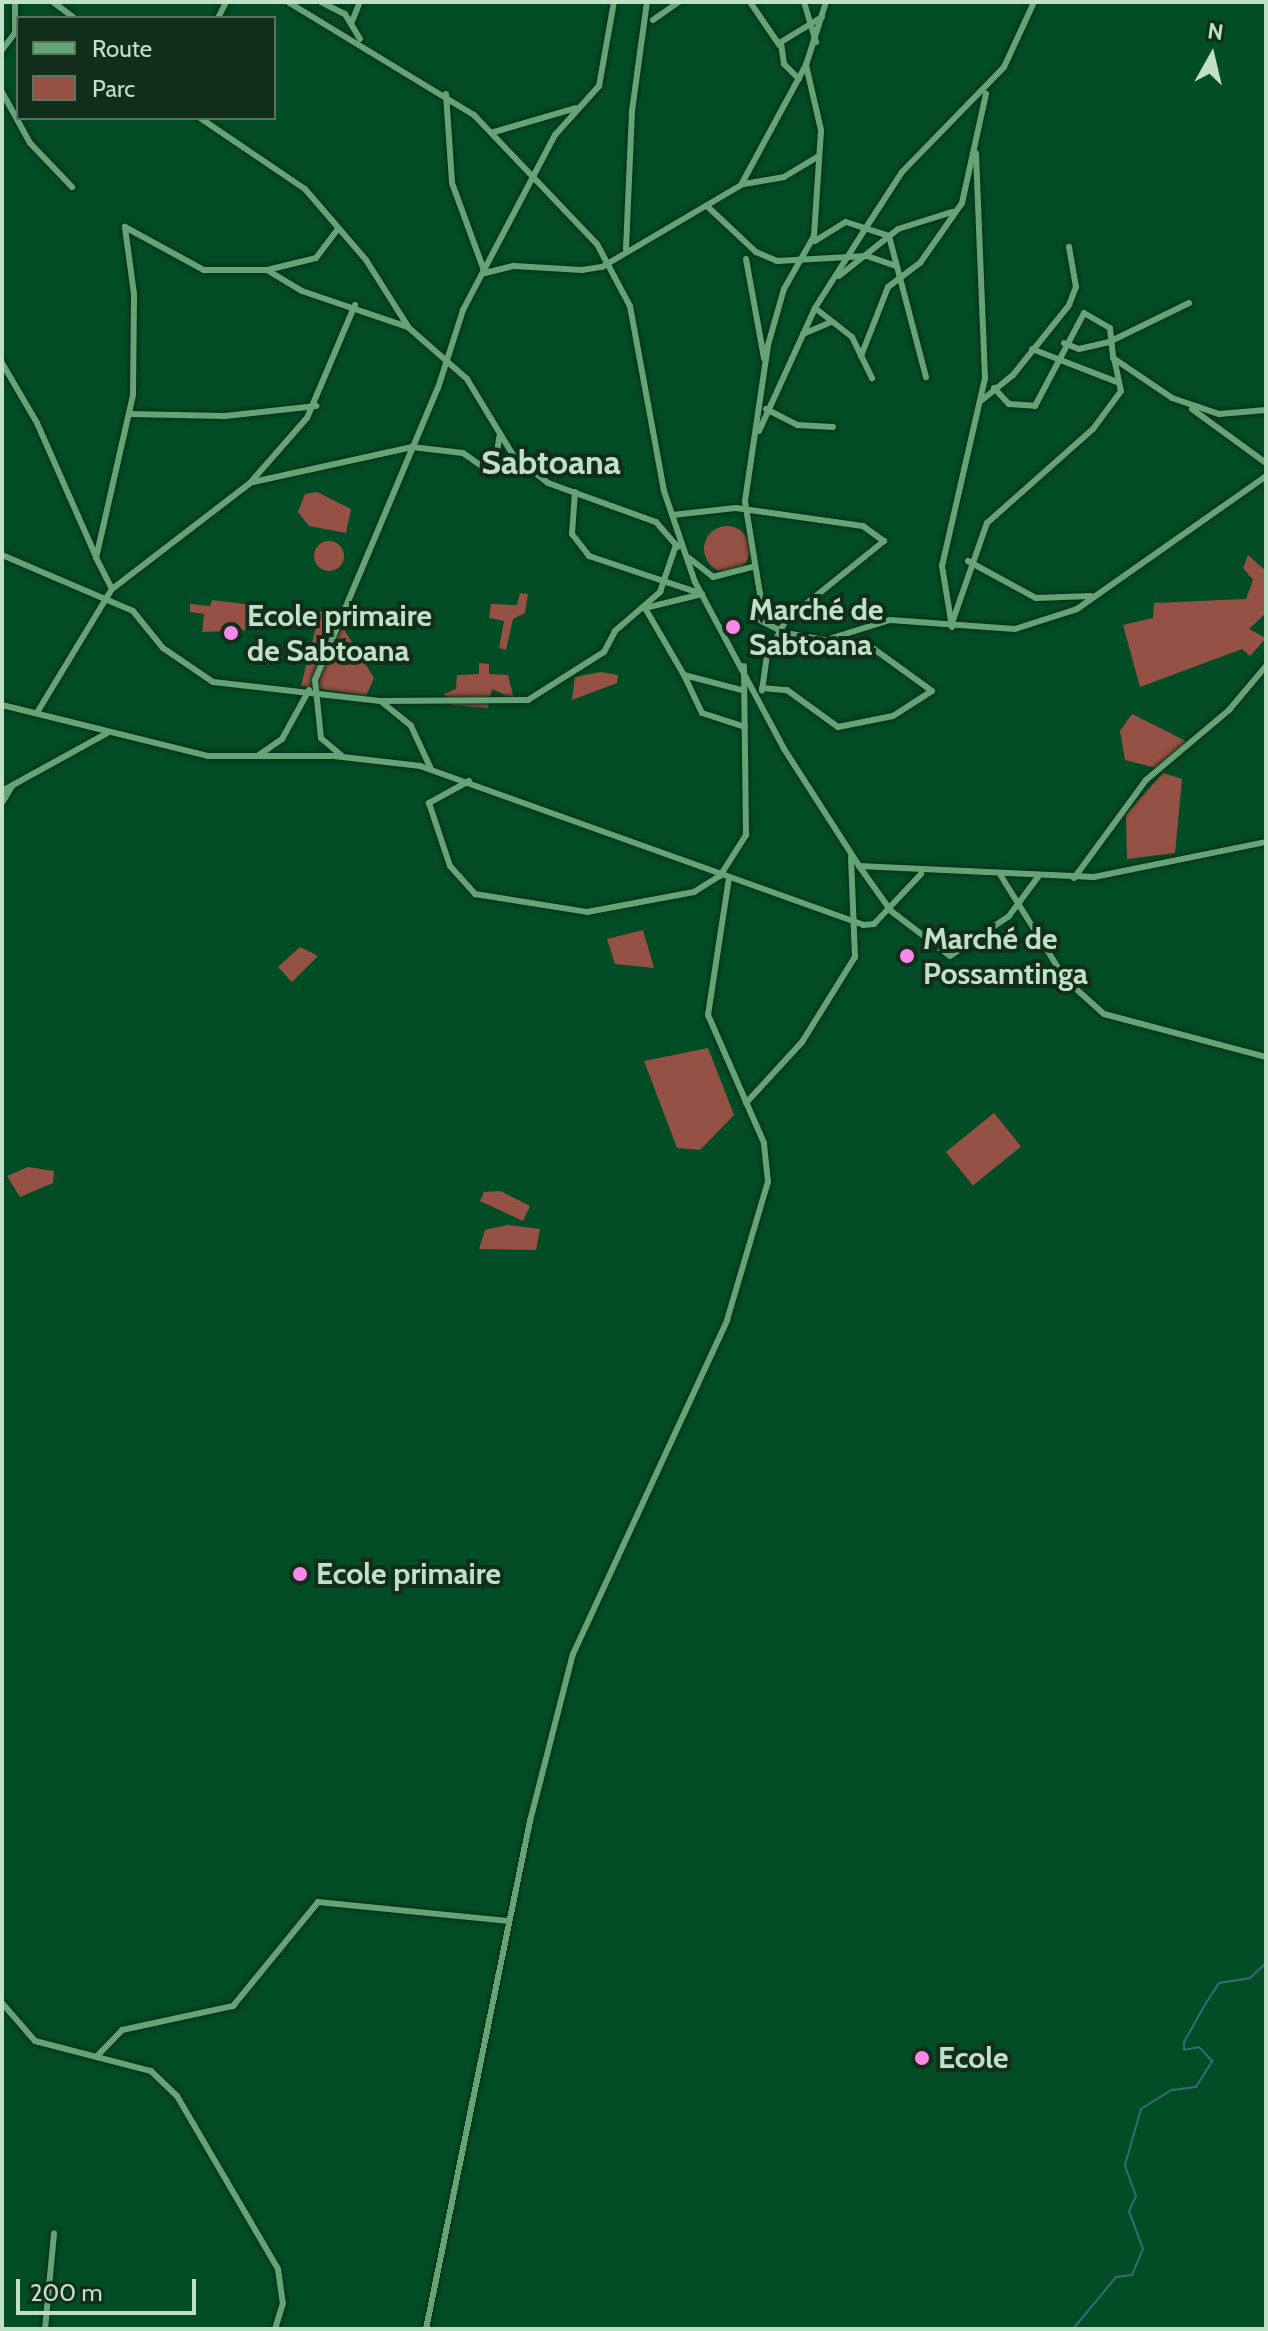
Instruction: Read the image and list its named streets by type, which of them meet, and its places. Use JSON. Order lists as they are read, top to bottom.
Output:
{
  "districts": ["Sabtoana"],
  "places": [
    "Marché de Sabtoana",
    "Ecole primaire de Sabtoana",
    "Marché de Possamtinga",
    "Ecole primaire",
    "Ecole"
  ],
  "legend": ["Route", "Parc"],
  "scale_bar": "200 m",
  "north": "top"
}
